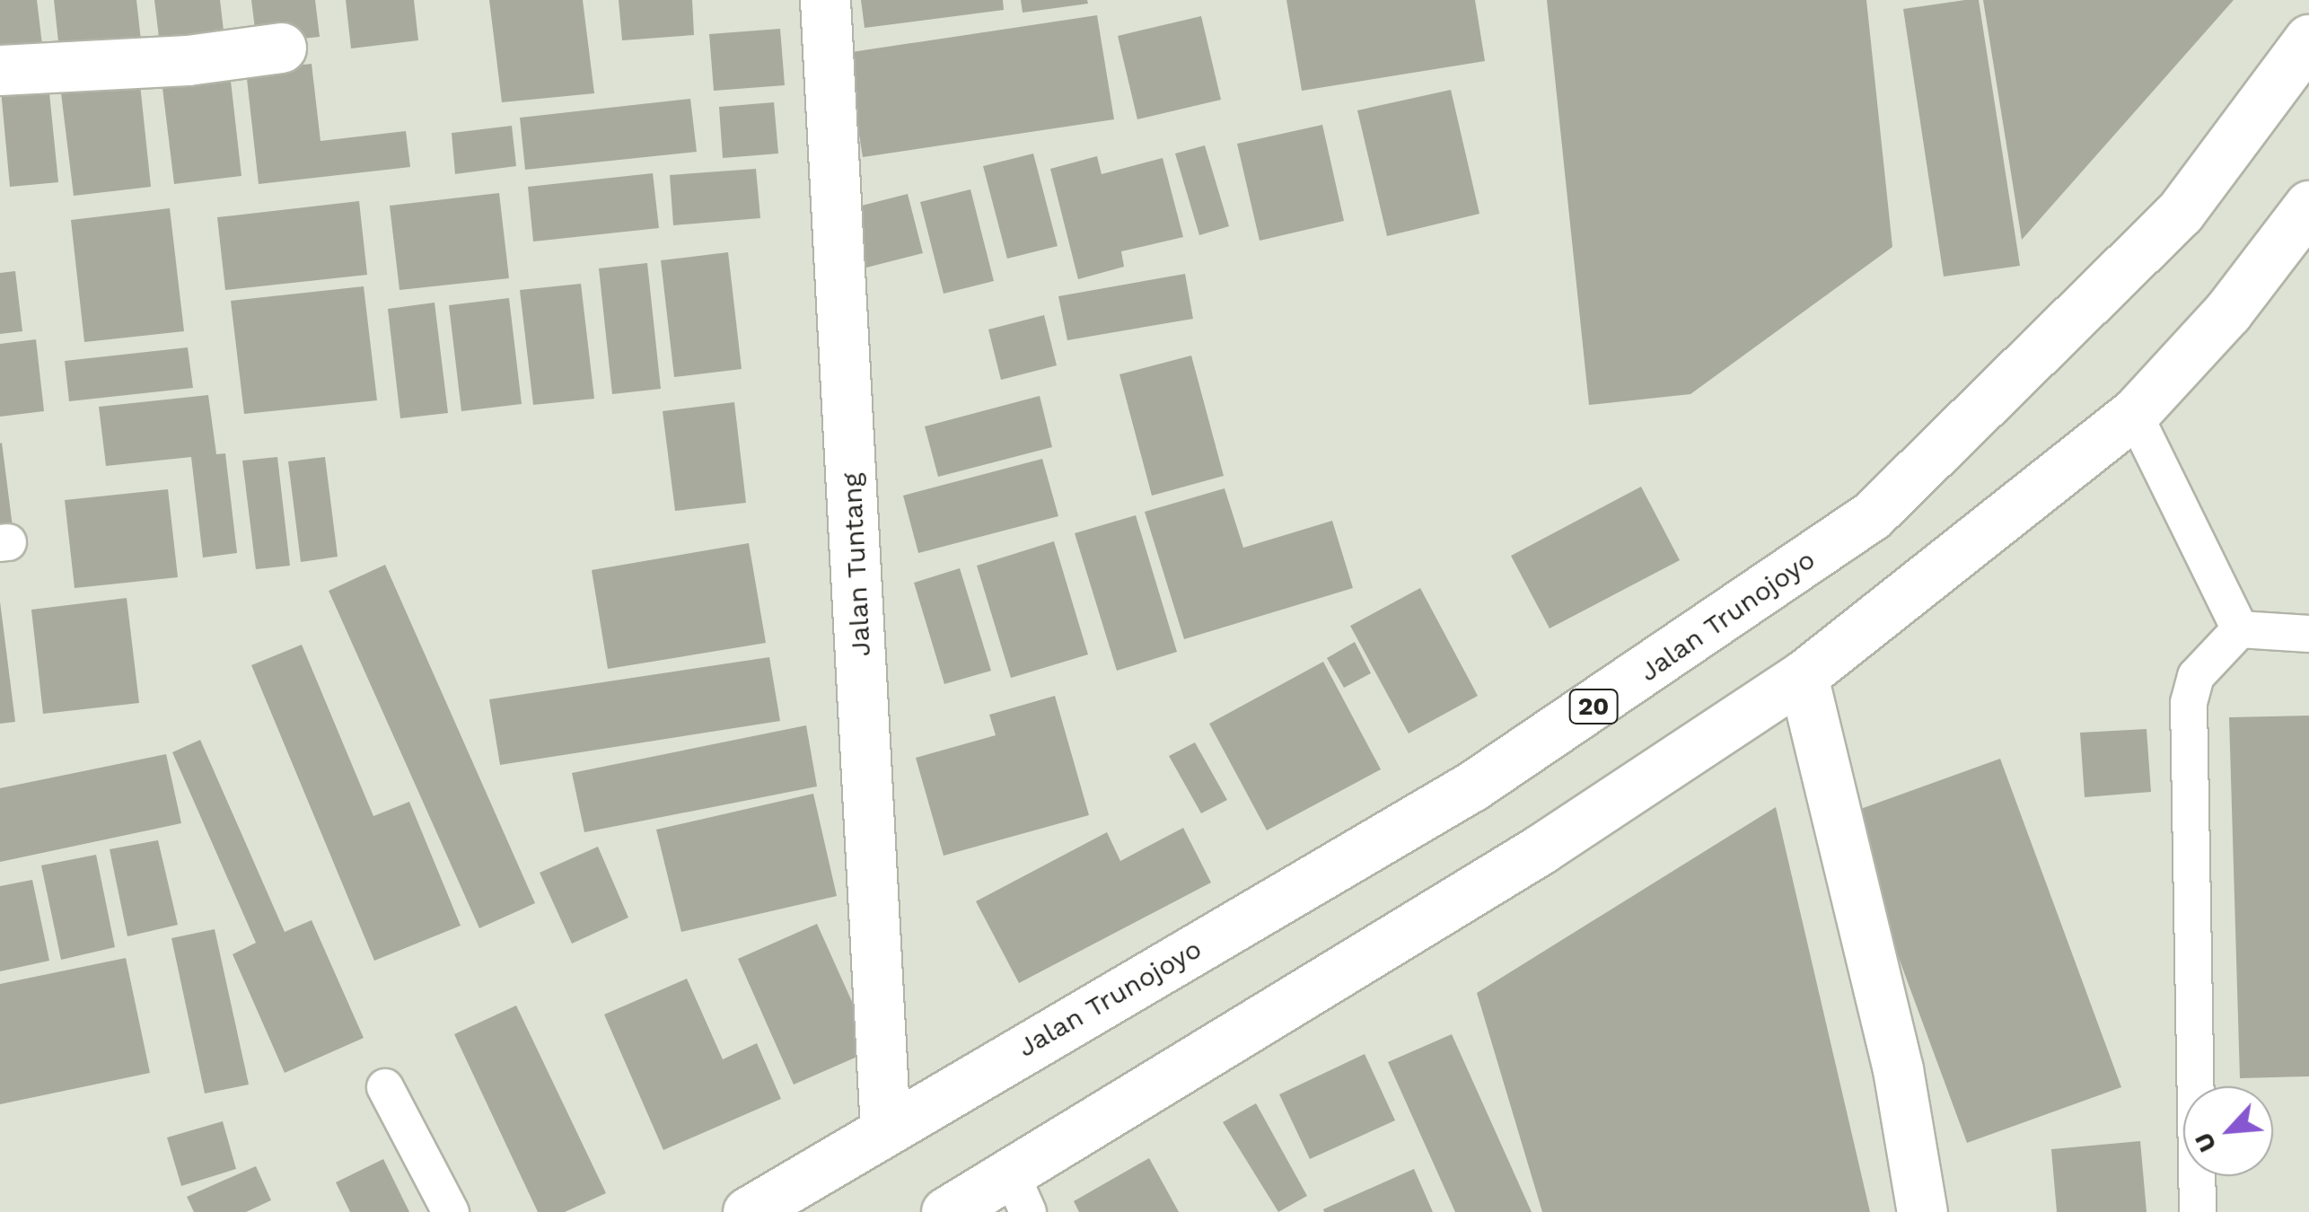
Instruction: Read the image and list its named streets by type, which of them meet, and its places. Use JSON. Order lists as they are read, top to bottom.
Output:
{
  "streets": {
    "main road": ["Jalan Tuntang", "Jalan Trunojoyo", "20"]
  },
  "crossings": [
    ["Jalan Tuntang", "Jalan Trunojoyo"]
  ],
  "north": "bottom left"
}
